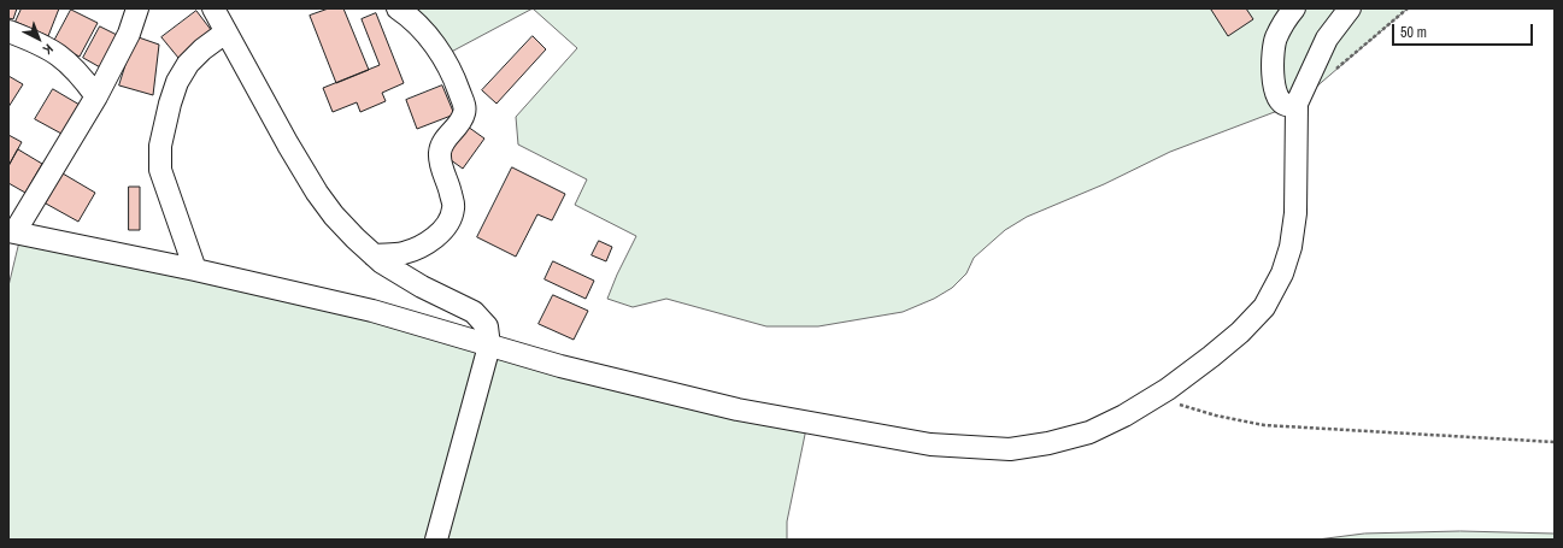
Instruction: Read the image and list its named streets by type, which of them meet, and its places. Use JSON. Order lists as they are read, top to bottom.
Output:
{
  "scale_bar": "50 m",
  "north": "bottom right"
}
